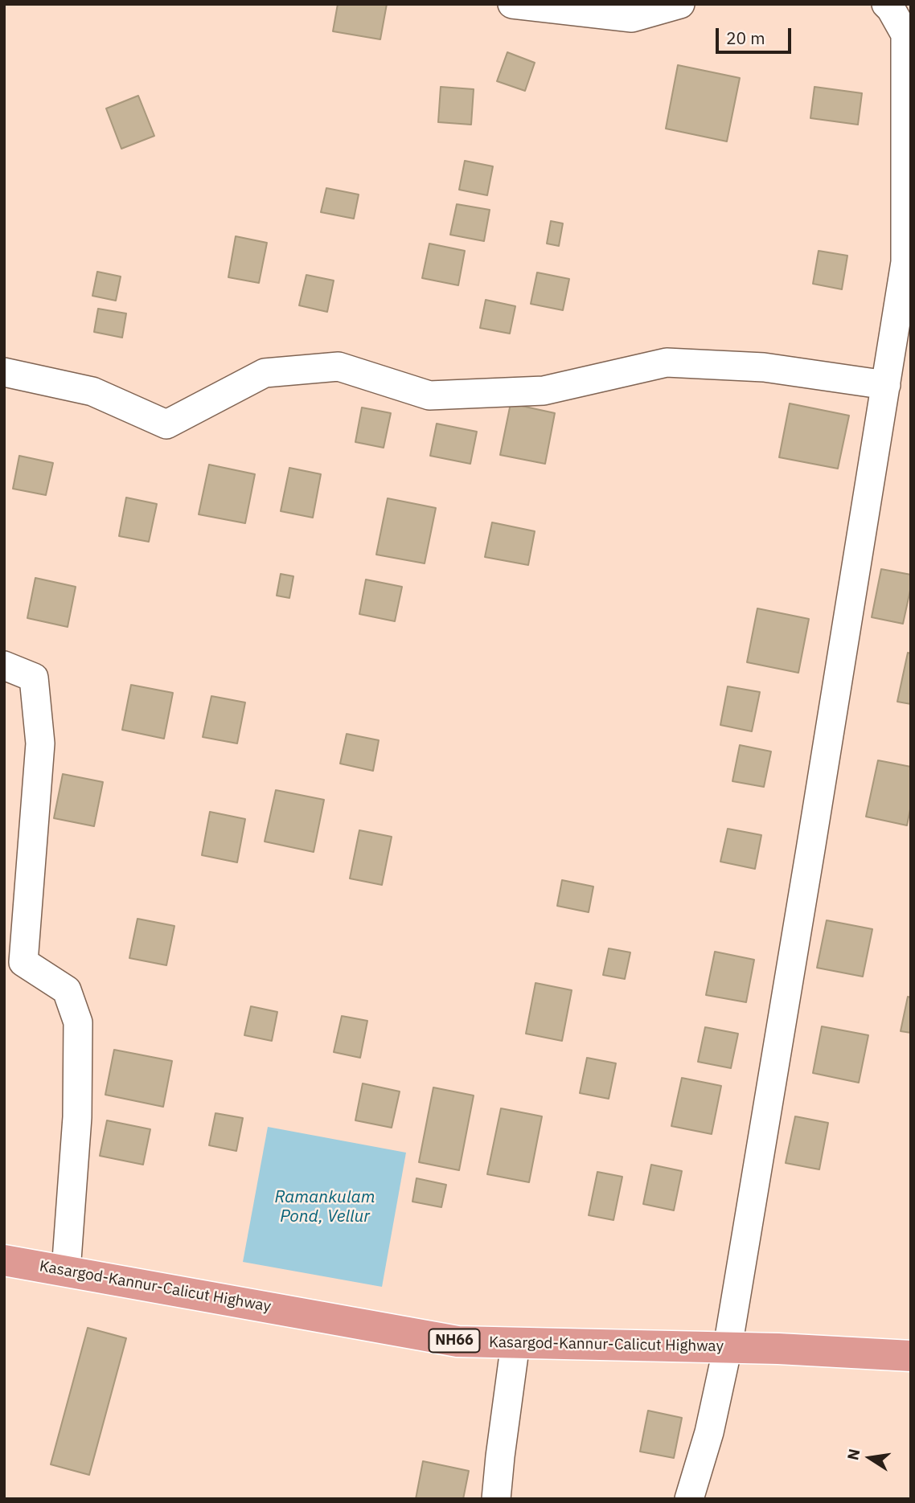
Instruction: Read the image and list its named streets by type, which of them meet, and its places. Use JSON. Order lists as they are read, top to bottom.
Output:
{
  "streets": {
    "highway": ["Kasargod-Kannur-Calicut Highway", "NH66"]
  },
  "water": ["Ramankulam Pond, Vellur"],
  "scale_bar": "20 m",
  "north": "left"
}
